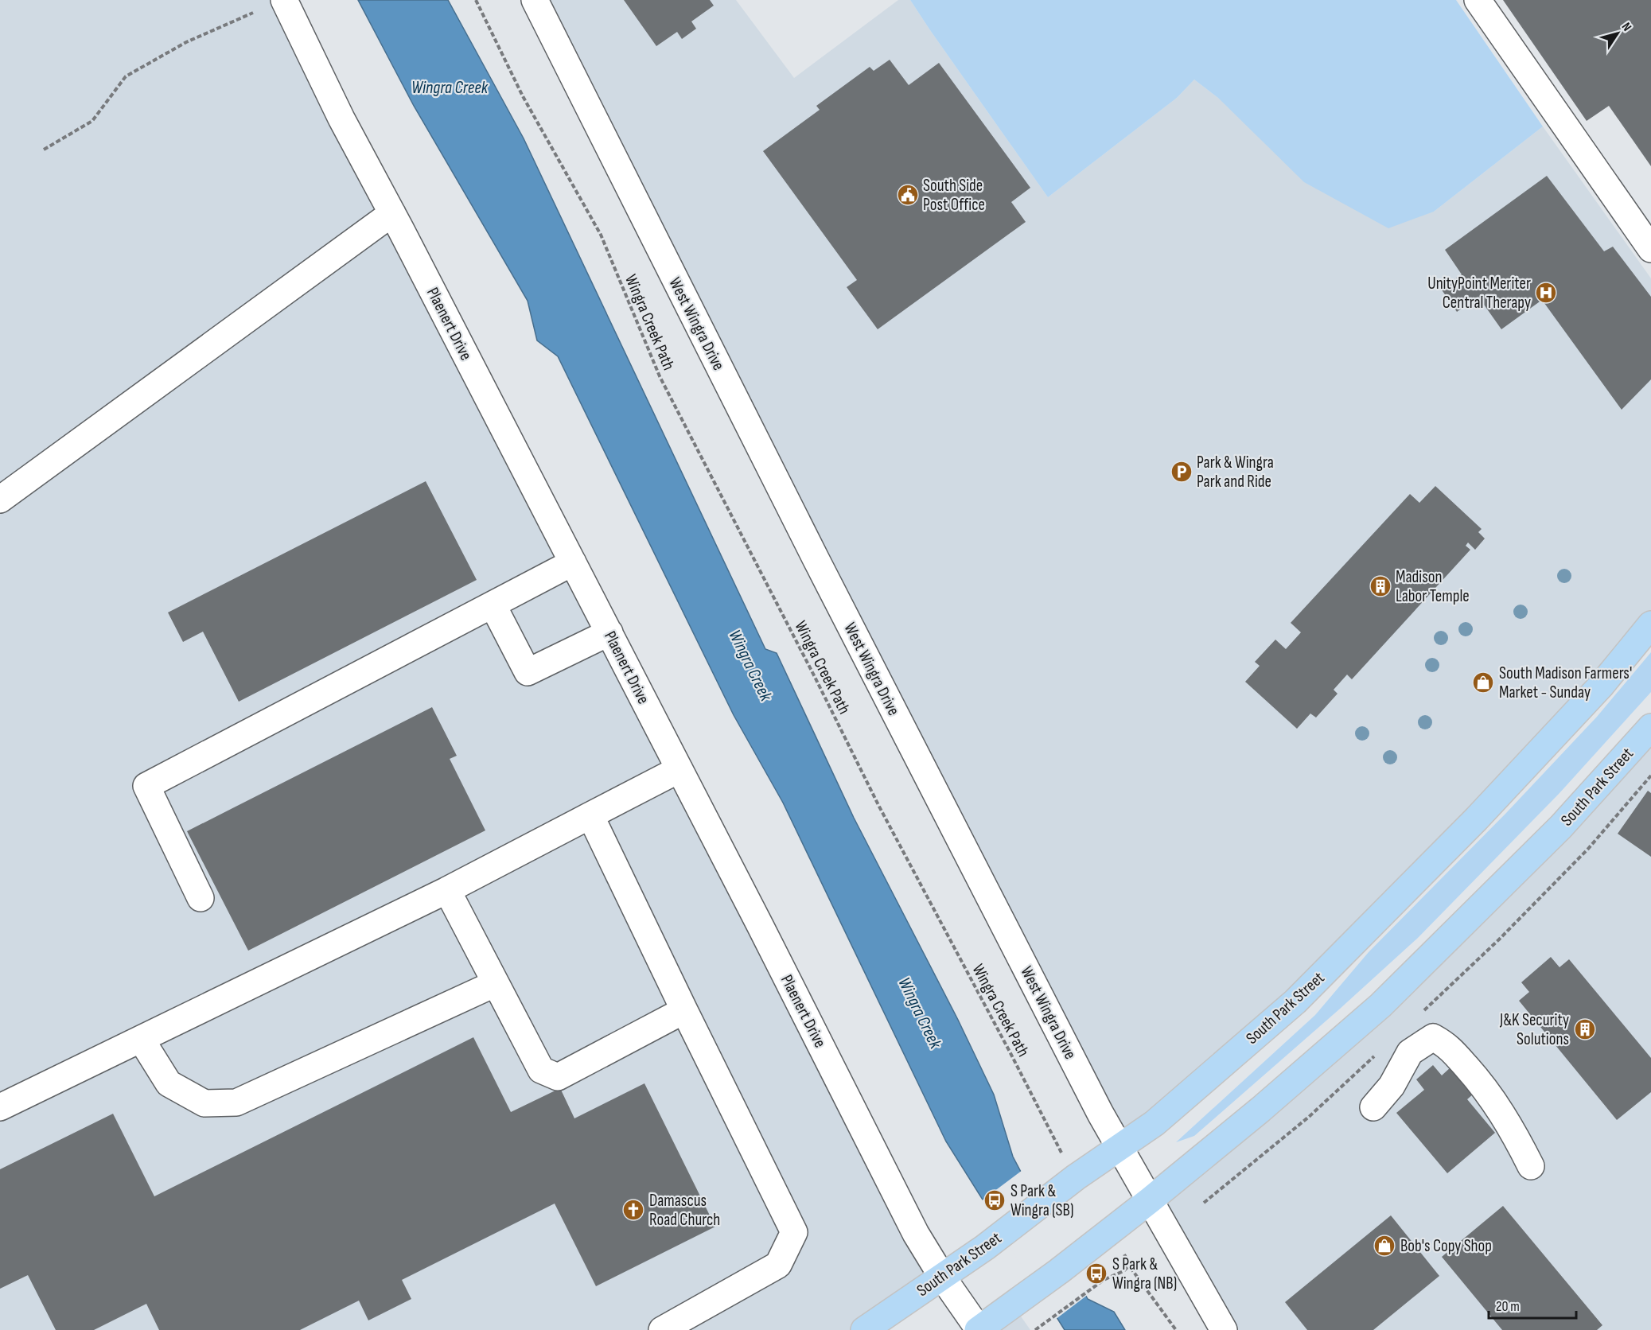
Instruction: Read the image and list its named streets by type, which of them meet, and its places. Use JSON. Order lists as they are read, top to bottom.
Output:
{
  "streets": {
    "main road": ["South Park Street"],
    "street": ["Plaenert Drive", "West Wingra Drive"],
    "path": ["Wingra Creek Path"]
  },
  "crossings": [
    ["Wingra Creek Path", "South Park Street"],
    ["Plaenert Drive", "South Park Street"],
    ["West Wingra Drive", "South Park Street"]
  ],
  "water": ["Wingra Creek"],
  "places": {
    "public building": ["South Side Post Office"],
    "hospital": ["UnityPoint Meriter Central Therapy"],
    "parking": ["Park & Wingra Park and Ride"],
    "building": ["Madison Labor Temple", "J&K Security Solutions"],
    "shop": ["South Madison Farmers' Market - Sunday", "Bob's Copy Shop"],
    "bus stop": ["S Park & Wingra (SB)", "S Park & Wingra (NB)"],
    "church": ["Damascus Road Church"]
  },
  "scale_bar": "20 m",
  "north": "top right"
}
